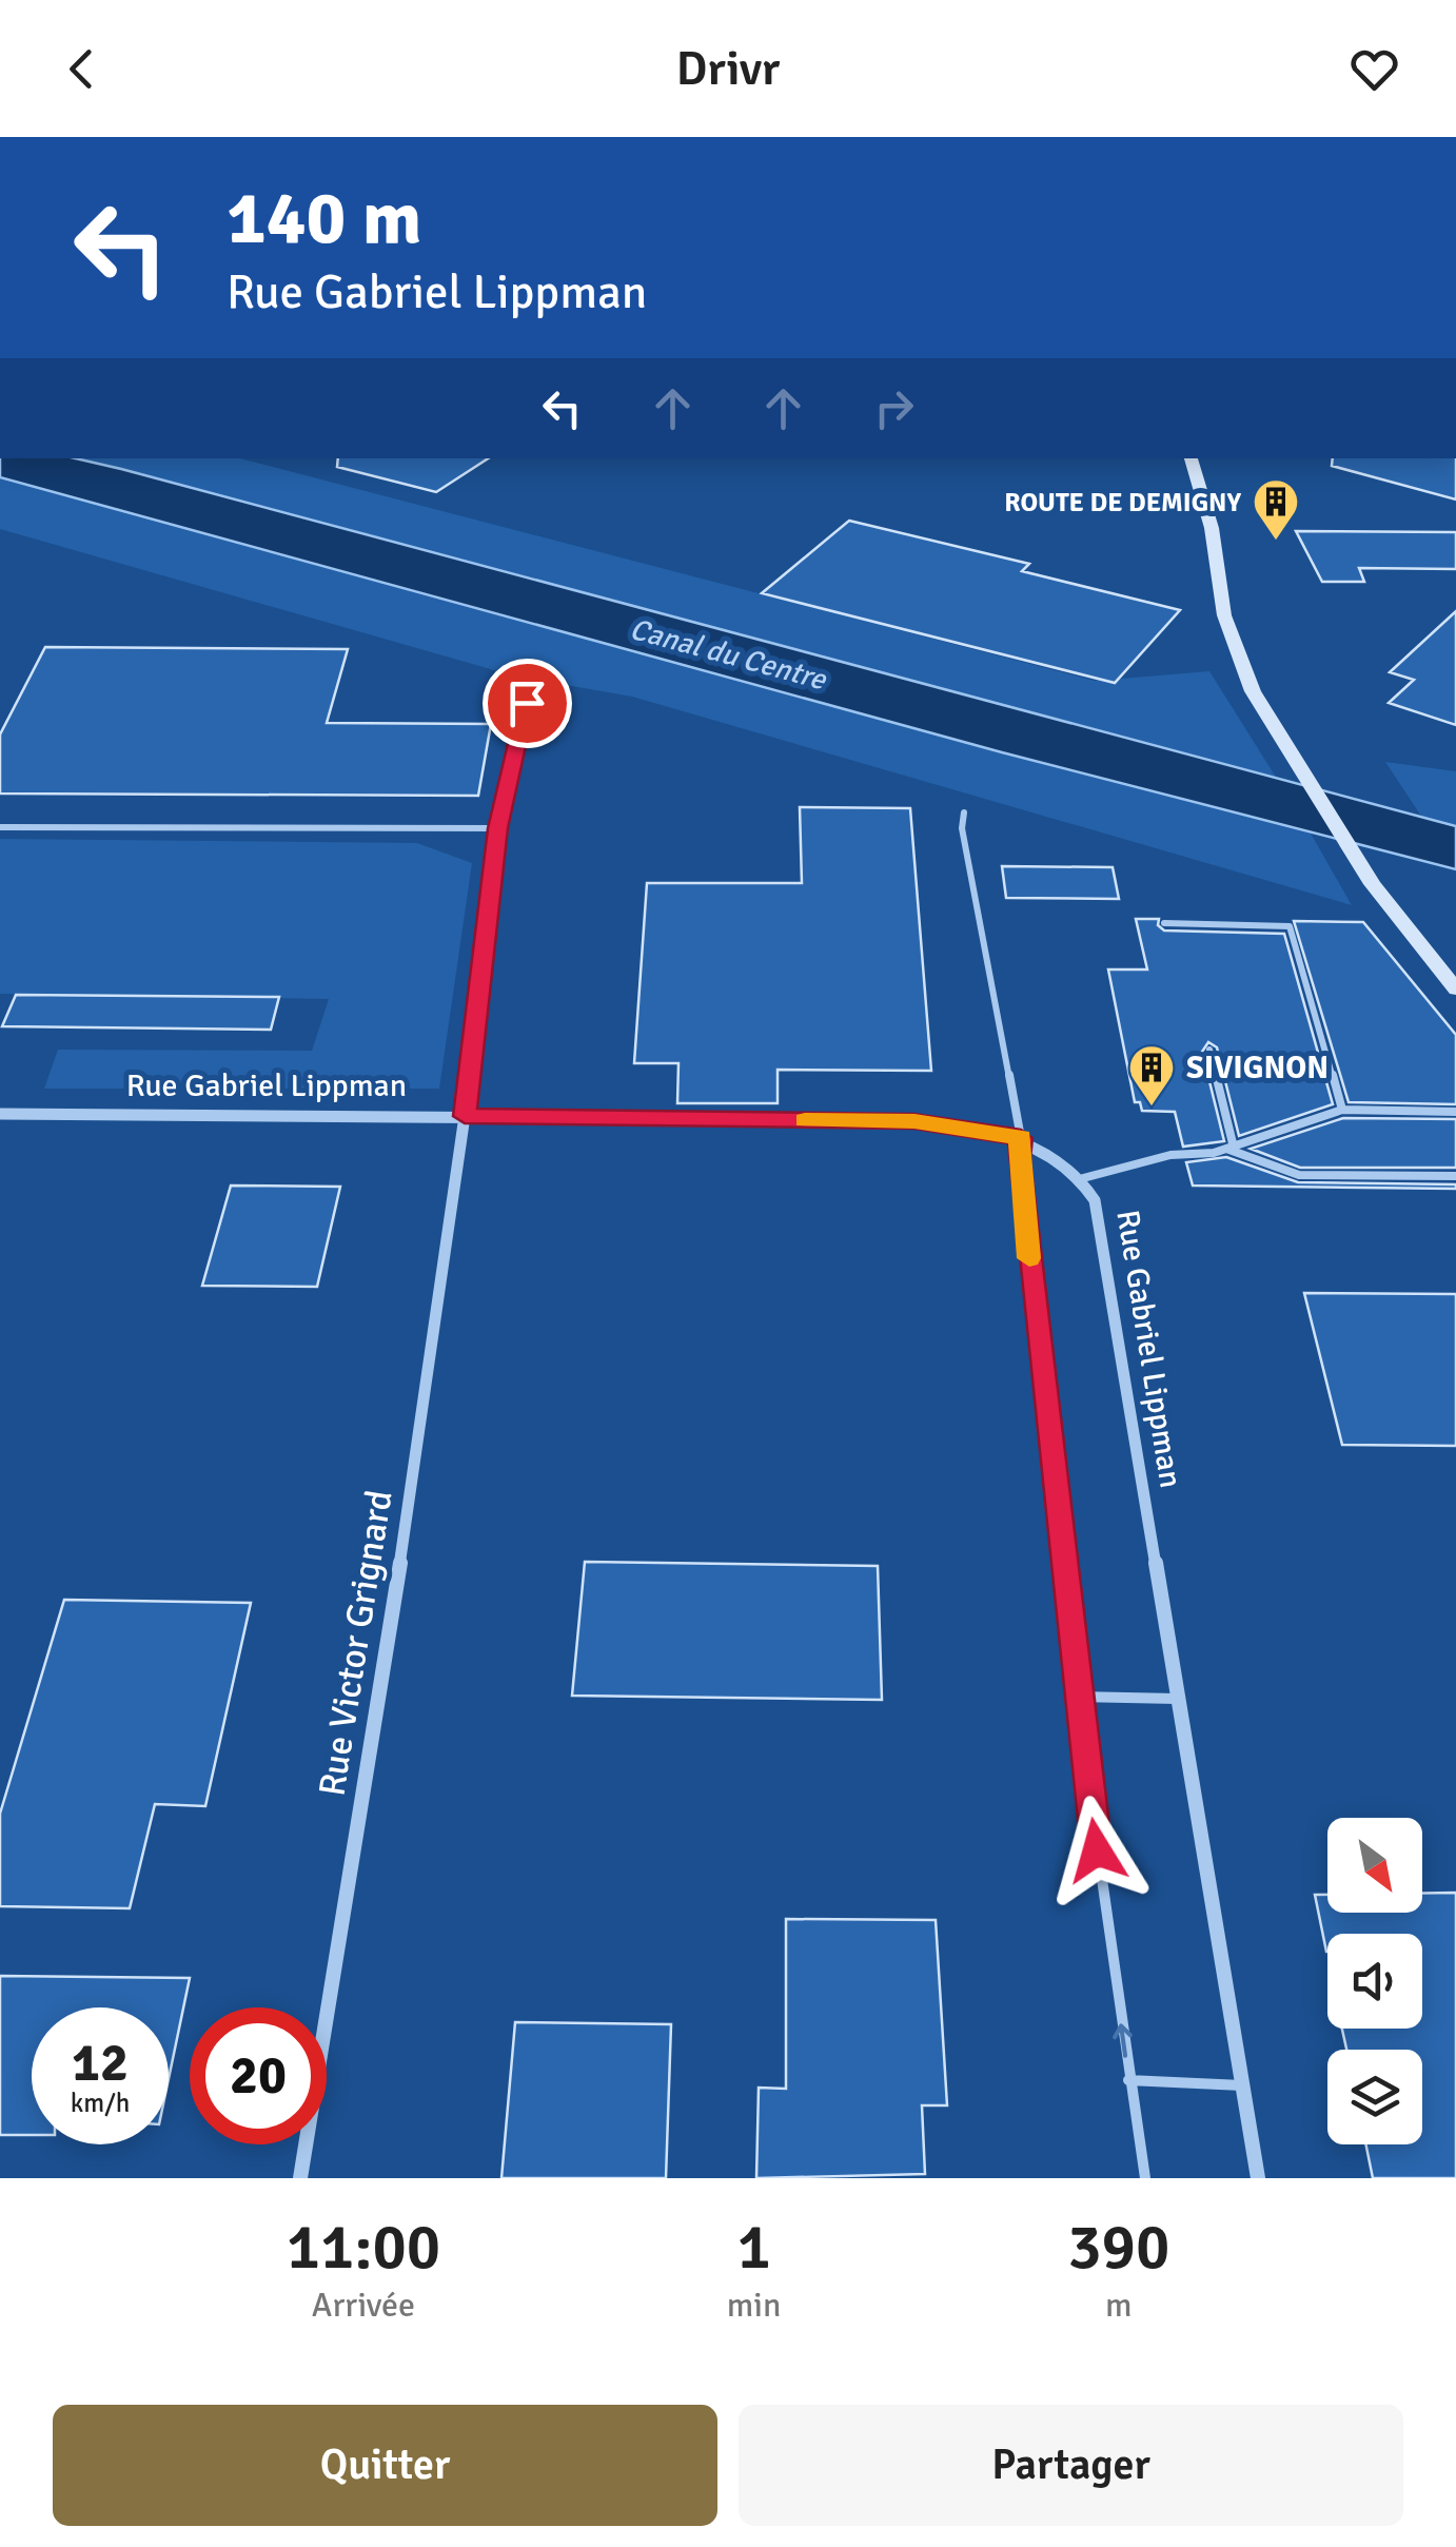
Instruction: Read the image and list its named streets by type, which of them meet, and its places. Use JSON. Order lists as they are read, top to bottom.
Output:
{
  "streets": {
    "street": ["Rue Gabriel Lippman", "Rue Victor Grignard"]
  },
  "crossings": [
    ["Rue Gabriel Lippman", "Rue Victor Grignard"]
  ],
  "water": ["Canal du Centre"],
  "places": {
    "building": ["ROUTE DE DEMIGNY", "SIVIGNON"]
  },
  "north": "bottom right",
  "page": {
    "header": "Drivr",
    "turn": ["140 m", "Rue Gabriel Lippman"],
    "speed": "12 km/h",
    "limit": "20",
    "eta": [
      "11:00",
      "Arrivée",
      "1",
      "min",
      "390",
      "m"
    ],
    "buttons": ["Quitter", "Partager"]
  }
}
